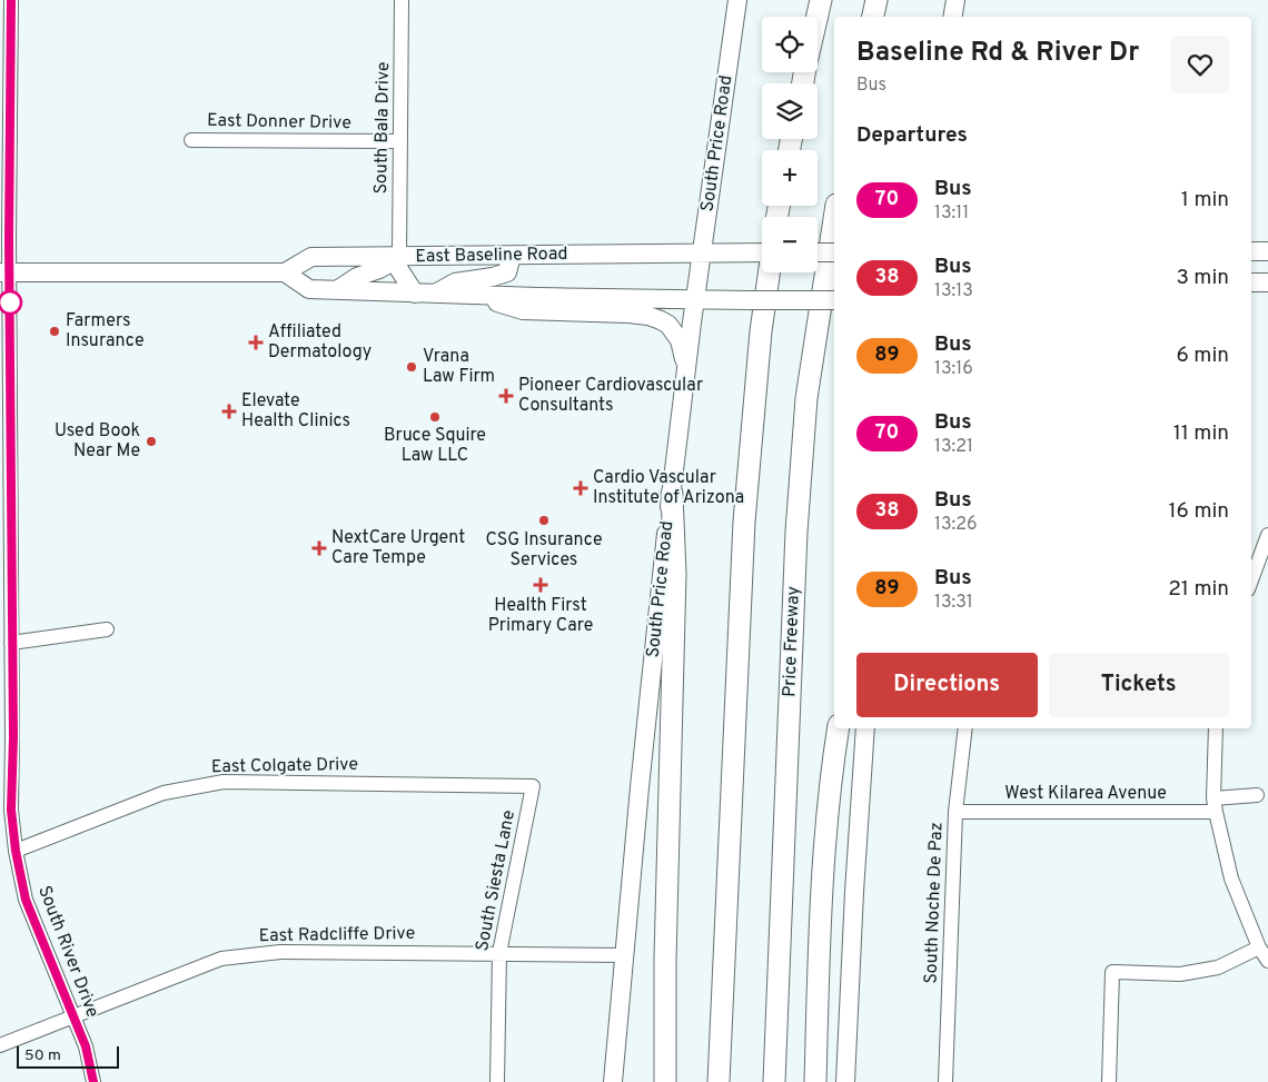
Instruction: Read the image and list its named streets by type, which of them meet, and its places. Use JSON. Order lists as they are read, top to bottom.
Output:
{
  "streets": {
    "highway": ["Price Freeway"],
    "main road": ["South Price Road", "East Baseline Road"],
    "street": [
      "East Donner Drive",
      "South Bala Drive",
      "East Colgate Drive",
      "West Kilarea Avenue",
      "South Siesta Lane",
      "South Noche De Paz",
      "East Radcliffe Drive",
      "South River Drive"
    ]
  },
  "crossings": [
    ["East Donner Drive", "South Bala Drive"],
    ["South Bala Drive", "East Baseline Road"],
    ["South Price Road", "East Baseline Road"],
    ["South Price Road", "East Radcliffe Drive"],
    ["East Colgate Drive", "South Siesta Lane"],
    ["East Colgate Drive", "South River Drive"],
    ["West Kilarea Avenue", "South Noche De Paz"],
    ["South Siesta Lane", "East Radcliffe Drive"],
    ["East Radcliffe Drive", "South River Drive"]
  ],
  "places": {
    "other": [
      "Farmers Insurance",
      "Vrana Law Firm",
      "Bruce Squire Law LLC",
      "Used Book Near Me",
      "CSG Insurance Services"
    ],
    "health": [
      "Affiliated Dermatology",
      "Pioneer Cardiovascular Consultants",
      "Elevate Health Clinics",
      "Cardio Vascular Institute of Arizona",
      "NextCare Urgent Care Tempe",
      "Health First Primary Care"
    ]
  },
  "lines": ["bus line 70"],
  "scale_bar": "50 m",
  "page": {
    "map_buttons": ["+", "−"],
    "heading": [
      ["Baseline Rd & River Dr", "Bus"],
      "Departures"
    ],
    "list": [
      {
        "mark": "70",
        "name": "Bus",
        "note": "13:11",
        "value": "1 min"
      },
      {
        "mark": "38",
        "name": "Bus",
        "note": "13:13",
        "value": "3 min"
      },
      {
        "mark": "89",
        "name": "Bus",
        "note": "13:16",
        "value": "6 min"
      },
      {
        "mark": "70",
        "name": "Bus",
        "note": "13:21",
        "value": "11 min"
      },
      {
        "mark": "38",
        "name": "Bus",
        "note": "13:26",
        "value": "16 min"
      },
      {
        "mark": "89",
        "name": "Bus",
        "note": "13:31",
        "value": "21 min"
      }
    ],
    "buttons": ["Directions", "Tickets"],
    "scale": "50 m"
  }
}
